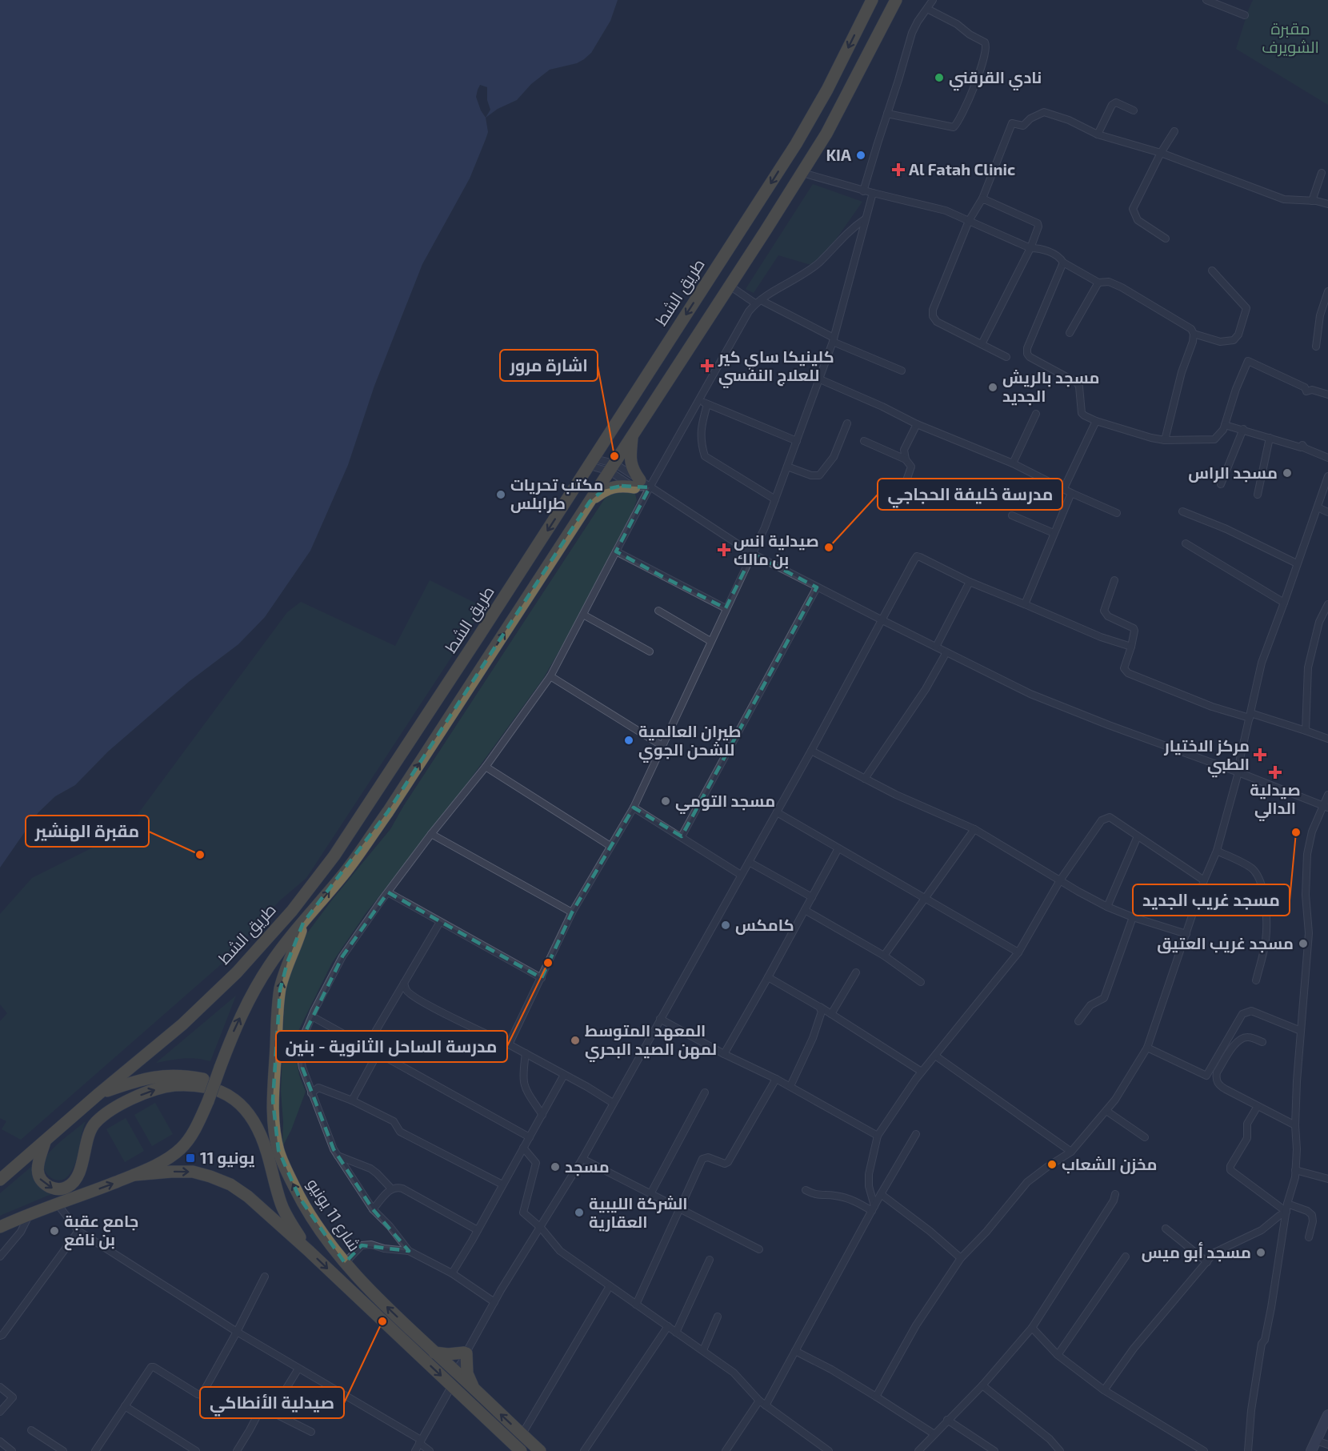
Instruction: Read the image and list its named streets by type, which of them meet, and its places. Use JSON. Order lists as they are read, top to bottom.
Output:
{
  "streets": {
    "highway": ["طريق الشط", "شارع 11 يونيو"]
  },
  "one_way": ["شارع 11 يونيو"],
  "parks": ["مقبرة الشويرف"],
  "places": {
    "other": [
      "نادي القرقني",
      "KIA",
      "مسجد بالريش الجديد",
      "اشارة مرور",
      "مسجد الراس",
      "مكتب تحريات طرابلس",
      "مدرسة خليفة الحجاجي",
      "طيران العالمية للشحن الجوي",
      "مسجد التومي",
      "مسجد غريب الجديد",
      "مقبرة الهنشير",
      "كامكس",
      "مسجد غريب العتيق",
      "مدرسة الساحل الثانوية - بنين",
      "المعهد المتوسط لمهن الصيد البحري",
      "مخزن الشعاب",
      "مسجد",
      "الشركة الليبية العقارية",
      "جامع عقبة بن نافع",
      "مسجد أبو ميس",
      "صيدلية الأنطاكي"
    ],
    "health": [
      "Al Fatah Clinic",
      "كلينيكا ساي كير للعلاج النفسي",
      "صيدلية انس بن مالك",
      "مركز الاختيار الطبي",
      "صيدلية الدالي"
    ],
    "transit": ["11 يونيو"]
  }
}
